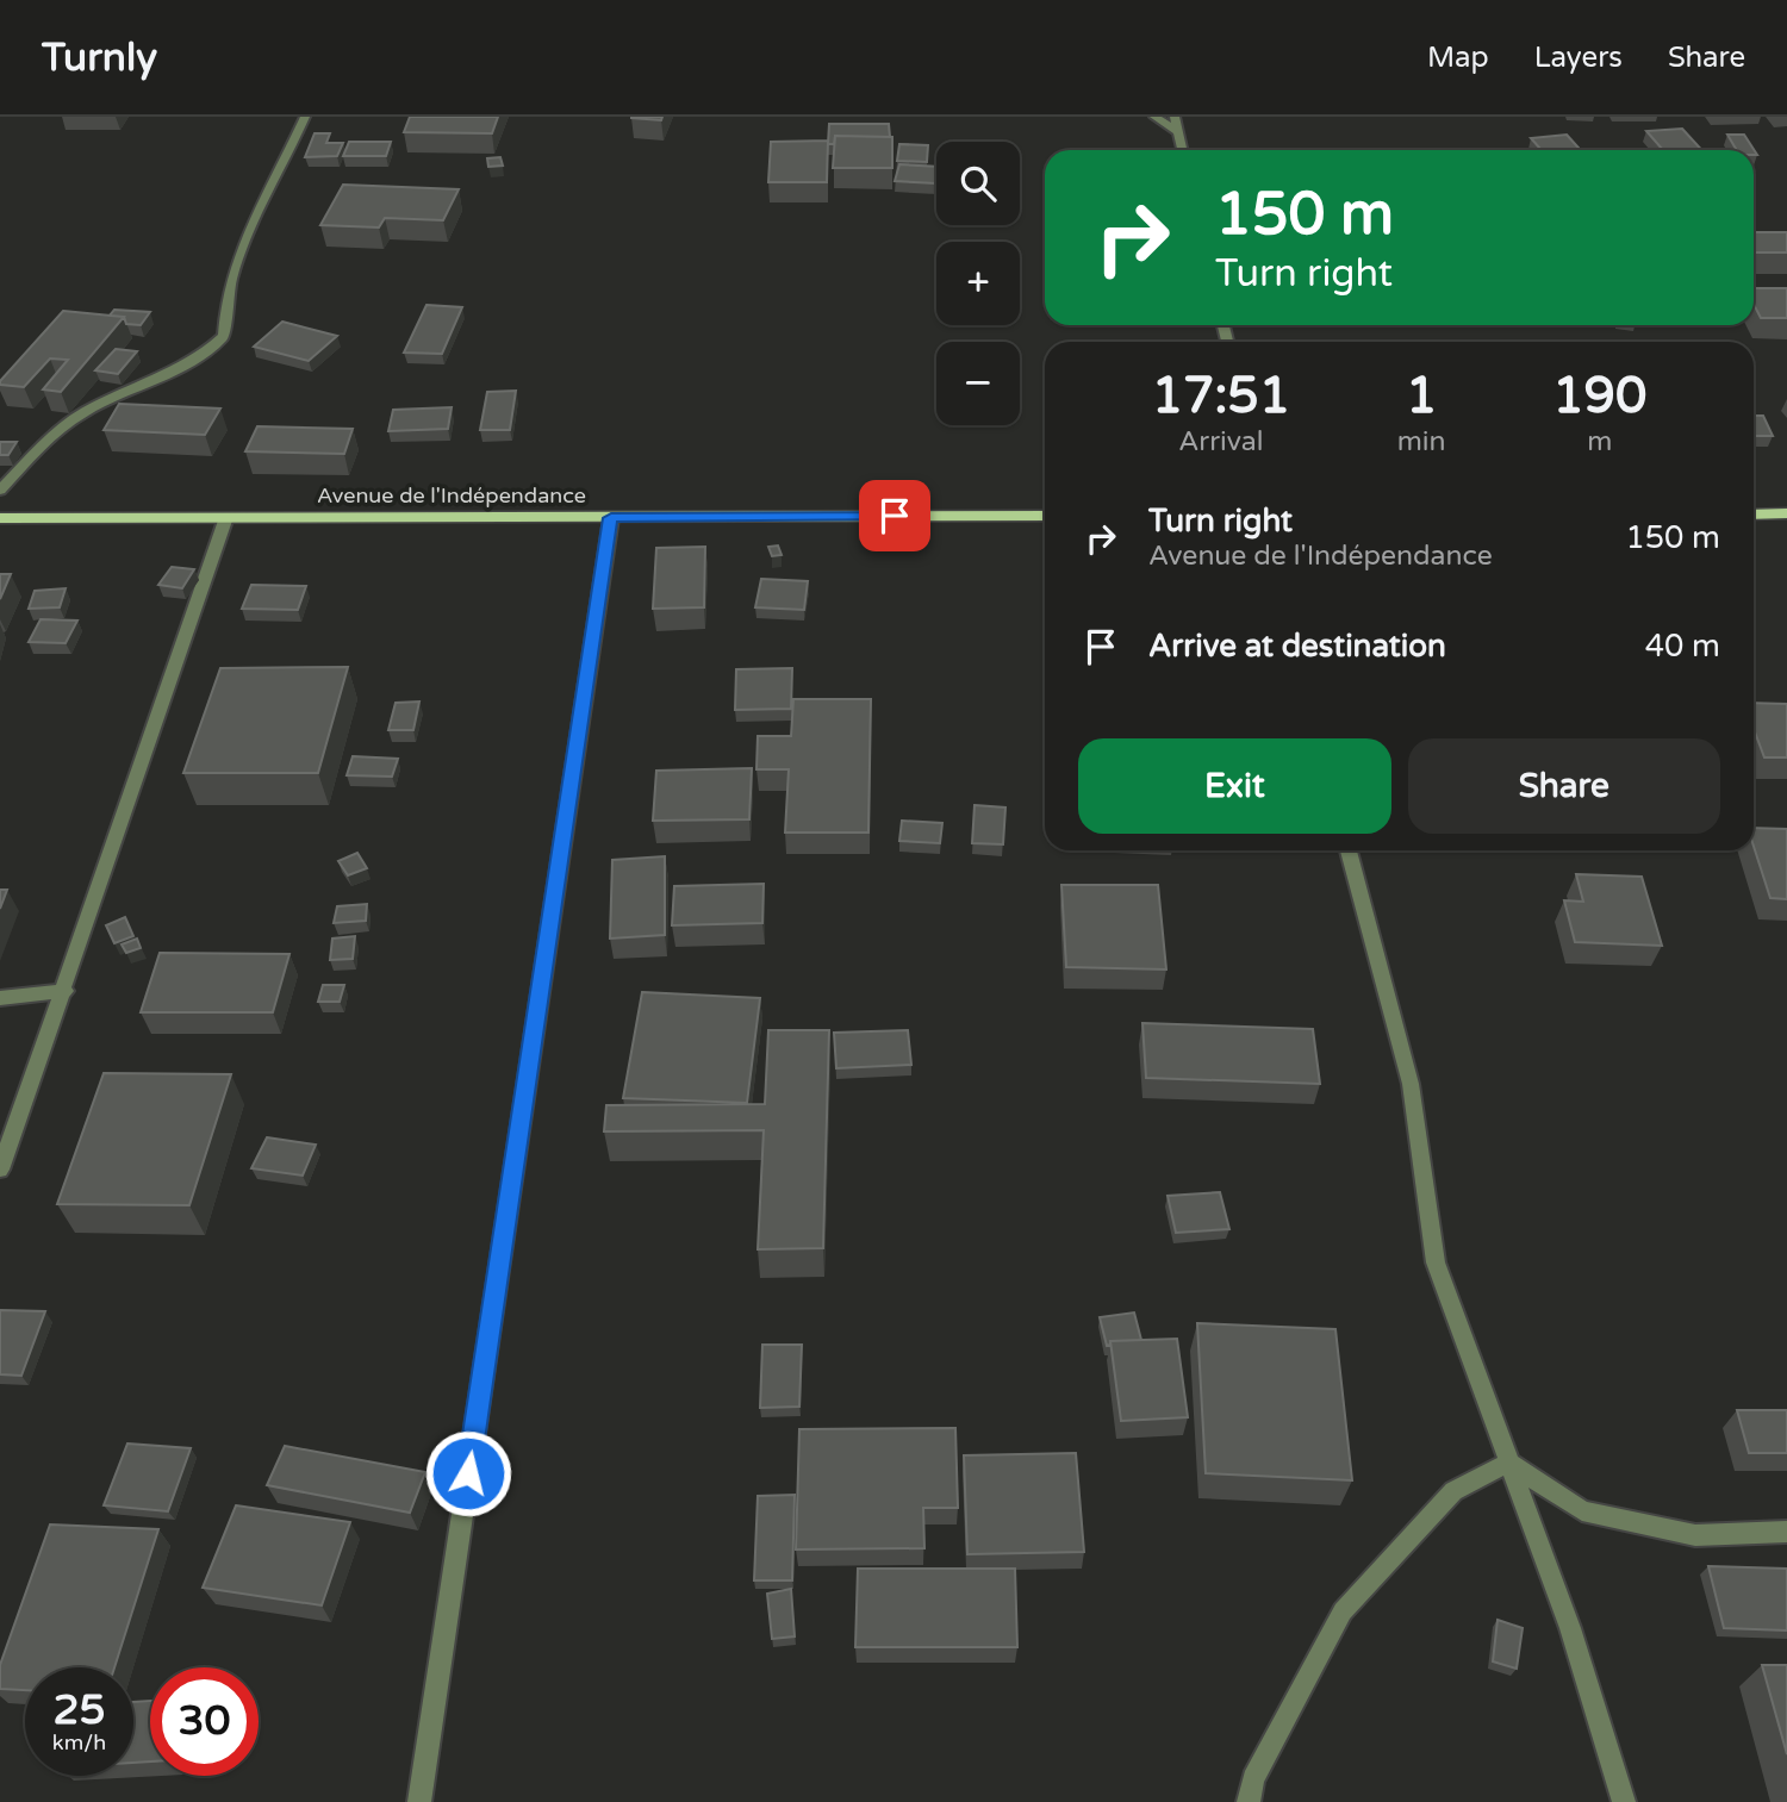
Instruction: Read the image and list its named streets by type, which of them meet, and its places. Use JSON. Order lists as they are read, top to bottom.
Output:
{
  "streets": {
    "main road": ["Avenue de l'Indépendance"]
  },
  "page": {
    "header": "Turnly",
    "nav": ["Map", "Layers", "Share"],
    "map_buttons": ["+", "−"],
    "turn": ["150 m", "Turn right"],
    "eta": [
      "17:51",
      "Arrival",
      "1",
      "min",
      "190",
      "m"
    ],
    "list": [
      {
        "name": "Turn right",
        "note": "Avenue de l'Indépendance",
        "value": "150 m"
      },
      {
        "name": "Arrive at destination",
        "value": "40 m"
      }
    ],
    "buttons": ["Exit", "Share"],
    "speed": "25 km/h",
    "limit": "30"
  }
}
